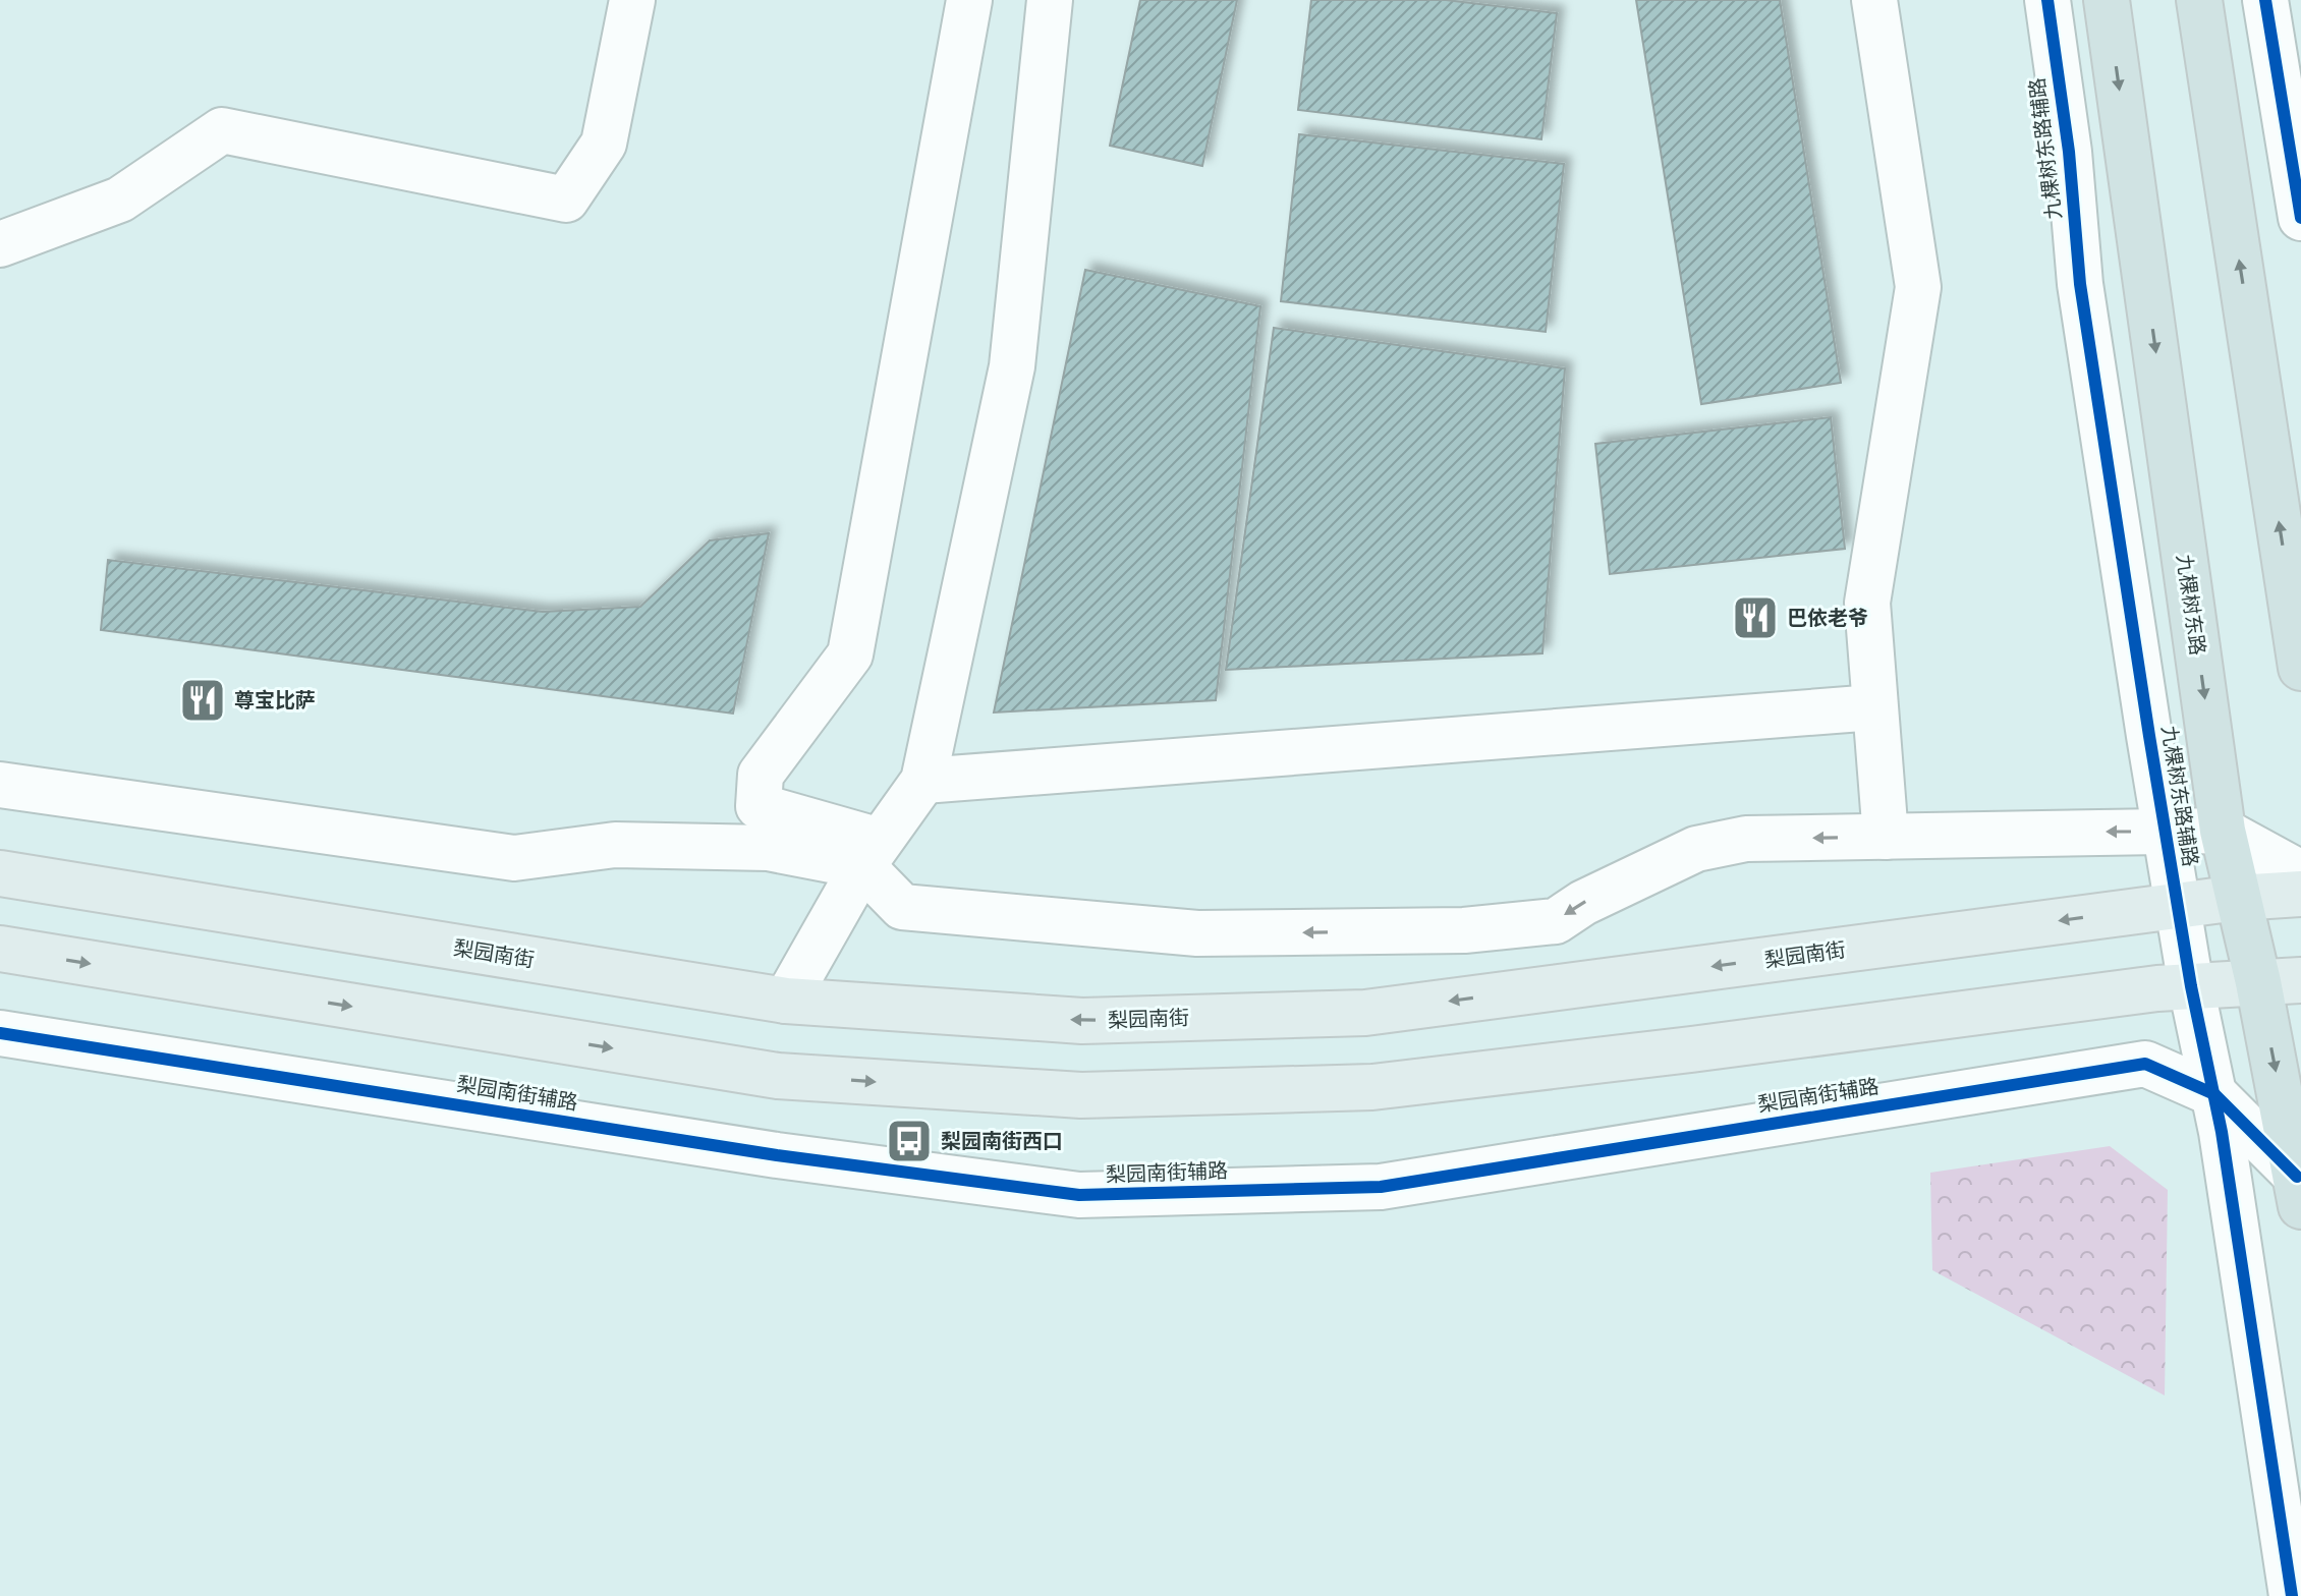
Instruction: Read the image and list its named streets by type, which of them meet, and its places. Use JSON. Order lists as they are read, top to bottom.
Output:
{
  "streets": {
    "highway": ["九棵树东路"],
    "main road": ["梨园南街"],
    "street": ["九棵树东路辅路", "梨园南街辅路"]
  },
  "crossings": [
    ["九棵树东路辅路", "梨园南街"],
    ["九棵树东路辅路", "梨园南街辅路"],
    ["九棵树东路", "梨园南街"],
    ["九棵树东路", "梨园南街辅路"]
  ],
  "places": {
    "restaurant": ["巴依老爷", "尊宝比萨"],
    "bus stop": ["梨园南街西口"]
  }
}
